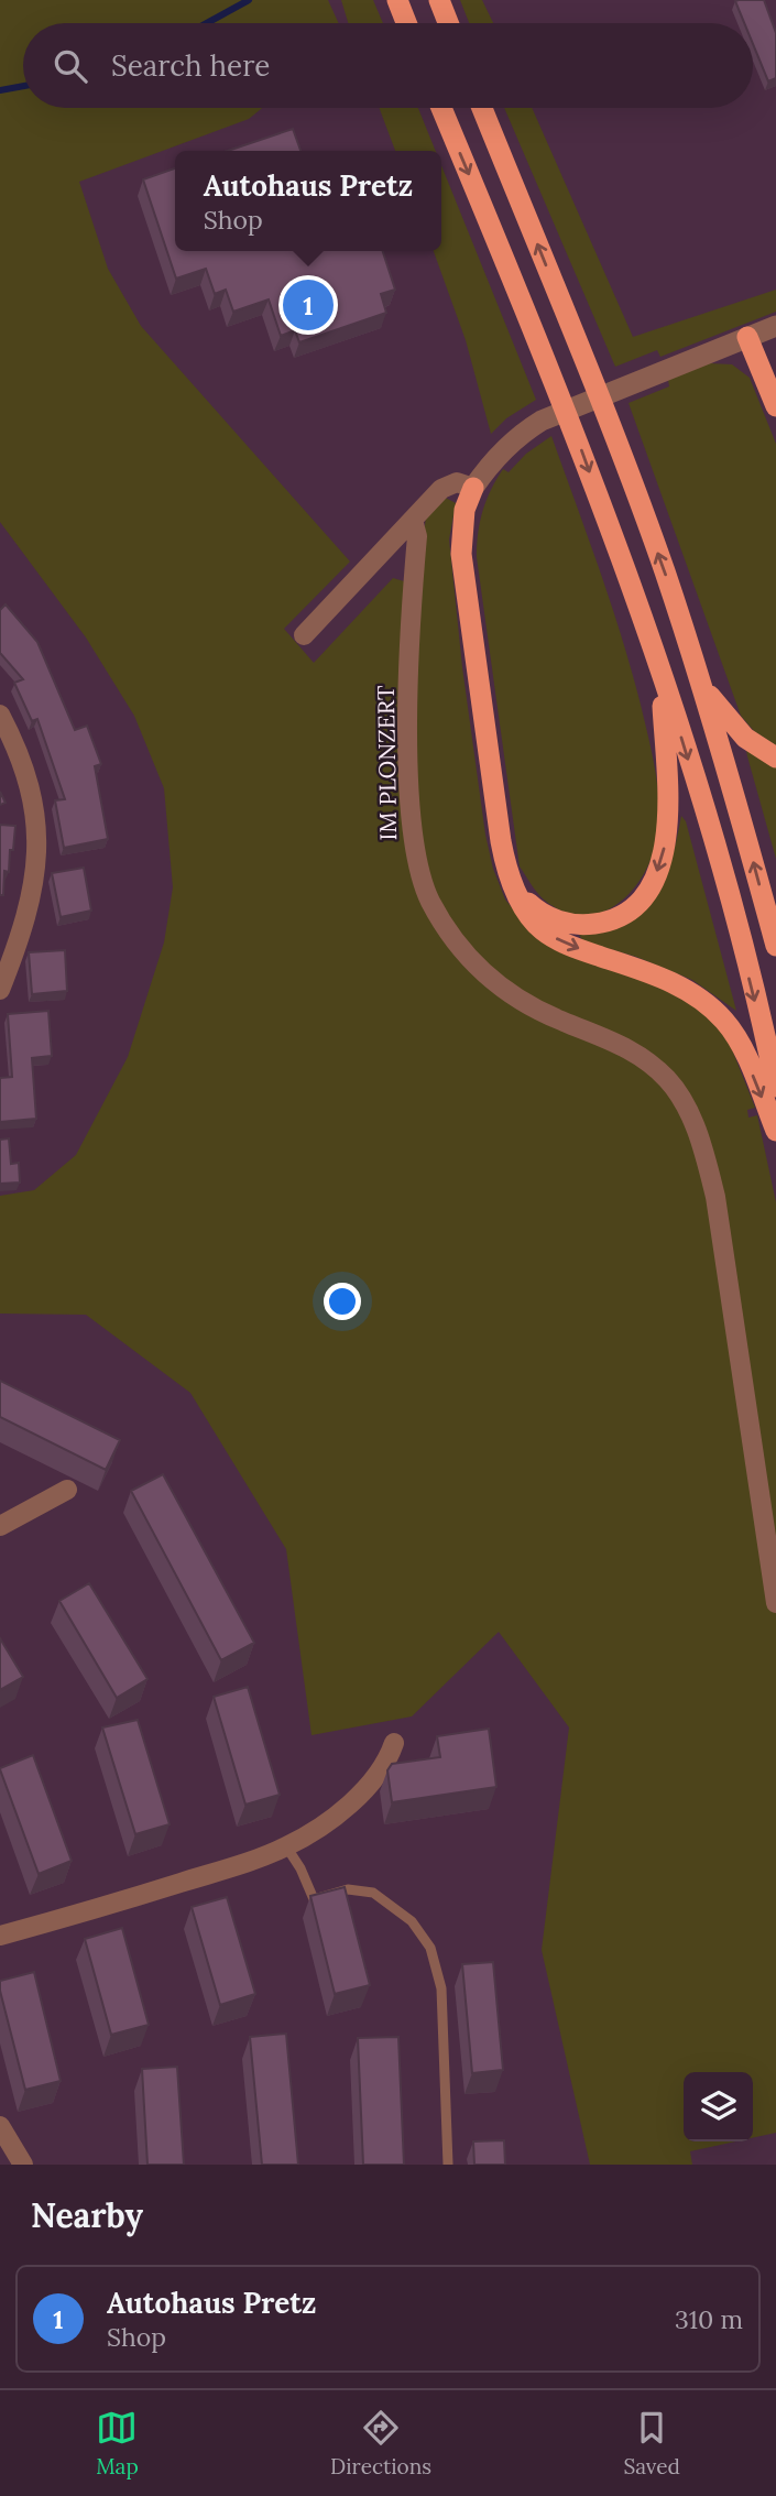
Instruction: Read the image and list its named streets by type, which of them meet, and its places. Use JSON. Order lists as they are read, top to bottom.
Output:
{
  "streets": {
    "street": ["IM PLONZERT"]
  },
  "page": {
    "search": "Search here",
    "popup": ["Autohaus Pretz", "Shop"],
    "pins": "1",
    "heading": "Nearby",
    "list": [
      {
        "mark": "1",
        "name": "Autohaus Pretz",
        "note": "Shop",
        "value": "310 m"
      }
    ],
    "nav": ["Map", "Directions", "Saved"]
  }
}
